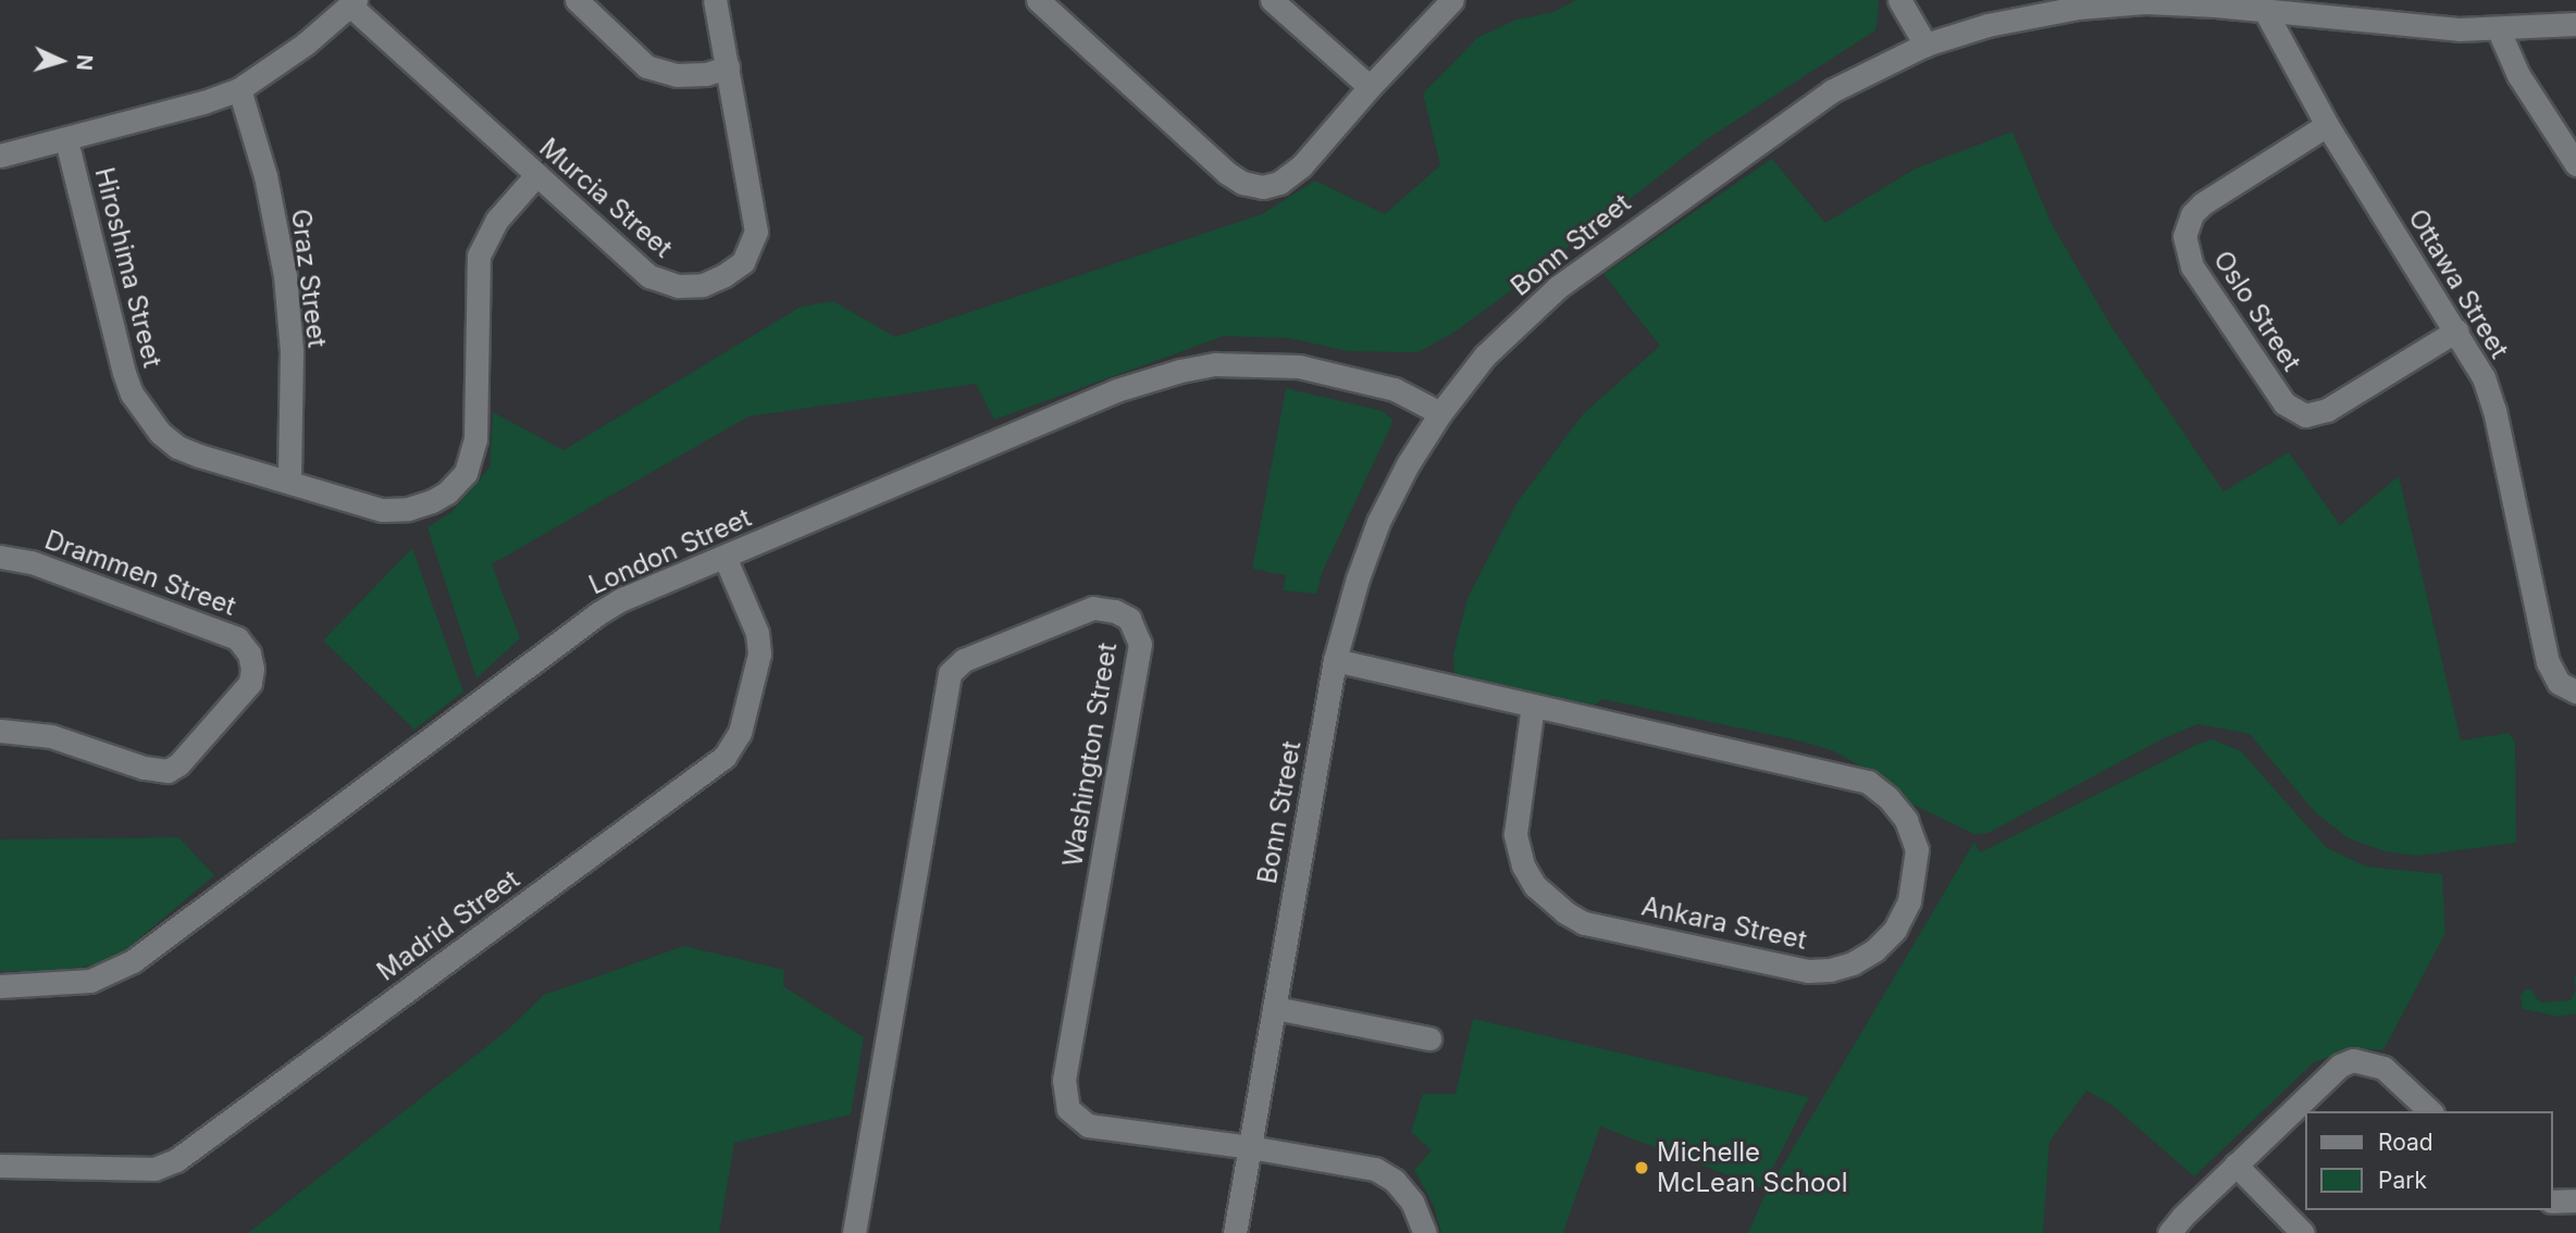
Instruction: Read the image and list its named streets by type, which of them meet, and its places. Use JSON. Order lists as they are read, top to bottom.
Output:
{
  "streets": {
    "street": [
      "Murcia Street",
      "Bonn Street",
      "Hiroshima Street",
      "Graz Street",
      "Ottawa Street",
      "Oslo Street",
      "London Street",
      "Drammen Street",
      "Washington Street",
      "Ankara Street",
      "Madrid Street"
    ]
  },
  "crossings": [
    ["Murcia Street", "Hiroshima Street"],
    ["Bonn Street", "Ottawa Street"],
    ["Bonn Street", "London Street"],
    ["Bonn Street", "Washington Street"],
    ["Bonn Street", "Ankara Street"],
    ["Hiroshima Street", "Graz Street"],
    ["Ottawa Street", "Oslo Street"],
    ["London Street", "Madrid Street"]
  ],
  "places": ["Michelle McLean School"],
  "legend": ["Road", "Park"],
  "north": "right"
}
